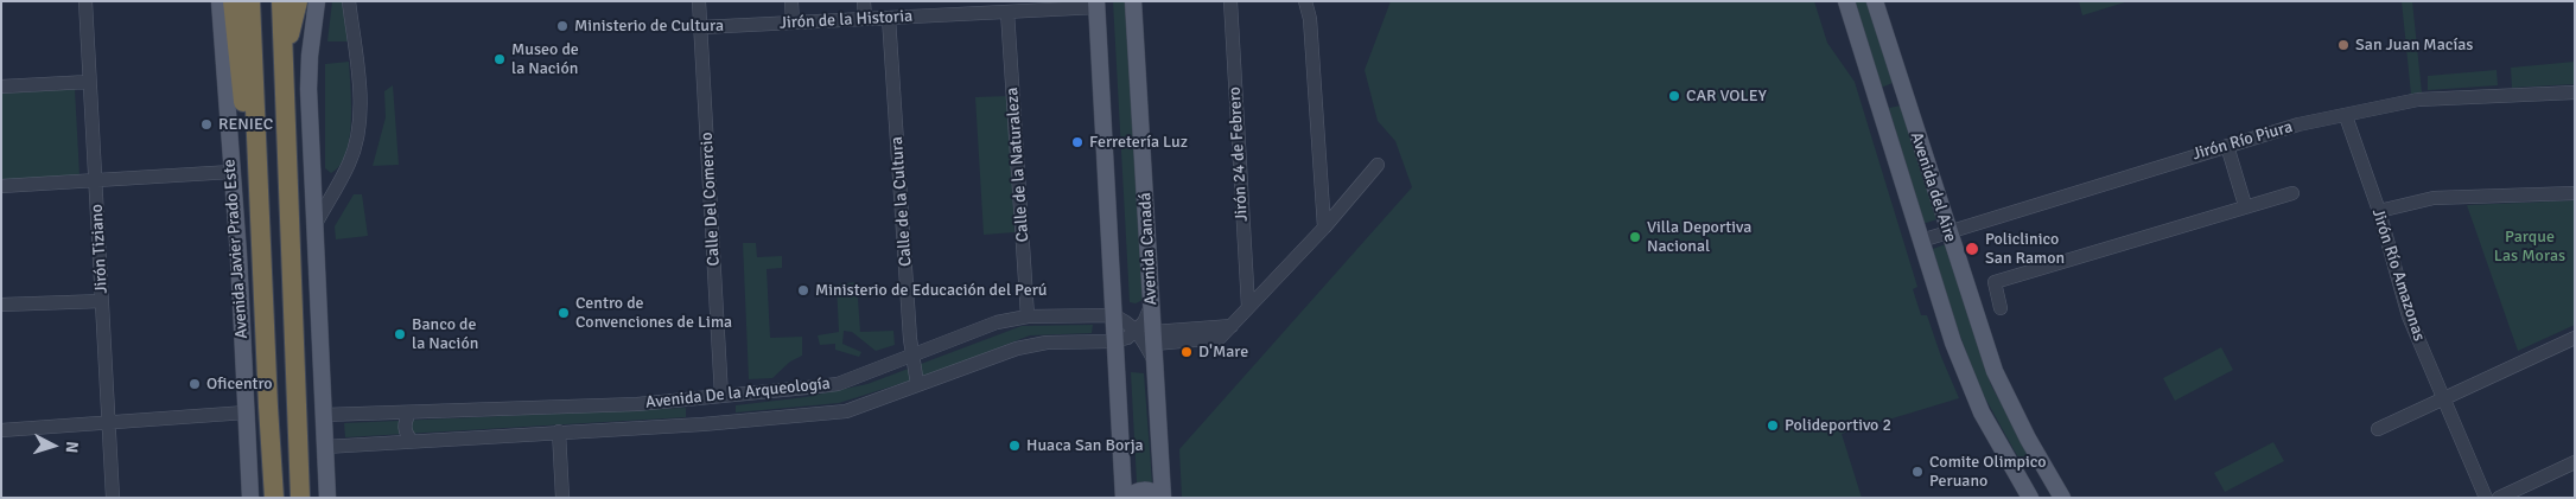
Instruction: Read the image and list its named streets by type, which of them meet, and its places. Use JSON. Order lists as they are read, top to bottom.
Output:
{
  "streets": {
    "highway": ["Avenida Javier Prado Este"],
    "main road": ["Avenida del Aire", "Avenida Canadá"],
    "street": [
      "Jirón de la Historia",
      "Jirón Río Piura",
      "Jirón 24 de Febrero",
      "Calle de la Naturaleza",
      "Calle Del Comercio",
      "Calle de la Cultura",
      "Jirón Tiziano",
      "Jirón Río Amazonas",
      "Avenida De la Arqueología"
    ]
  },
  "crossings": [
    ["Jirón de la Historia", "Calle de la Naturaleza"],
    ["Jirón de la Historia", "Calle Del Comercio"],
    ["Jirón de la Historia", "Calle de la Cultura"],
    ["Jirón Río Piura", "Avenida del Aire"],
    ["Jirón Río Piura", "Jirón Río Amazonas"],
    ["Calle de la Naturaleza", "Avenida De la Arqueología"],
    ["Calle Del Comercio", "Avenida De la Arqueología"],
    ["Calle de la Cultura", "Avenida De la Arqueología"]
  ],
  "parks": ["Parque Las Moras"],
  "places": [
    "Ministerio de Cultura",
    "San Juan Macías",
    "Museo de la Nación",
    "CAR VOLEY",
    "RENIEC",
    "Ferretería Luz",
    "Villa Deportiva Nacional",
    "Policlinico San Ramon",
    "Ministerio de Educación del Perú",
    "Centro de Convenciones de Lima",
    "Banco de la Nación",
    "D'Mare",
    "Oficentro",
    "Polideportivo 2",
    "Huaca San Borja",
    "Comite Olimpico Peruano"
  ],
  "north": "right"
}
